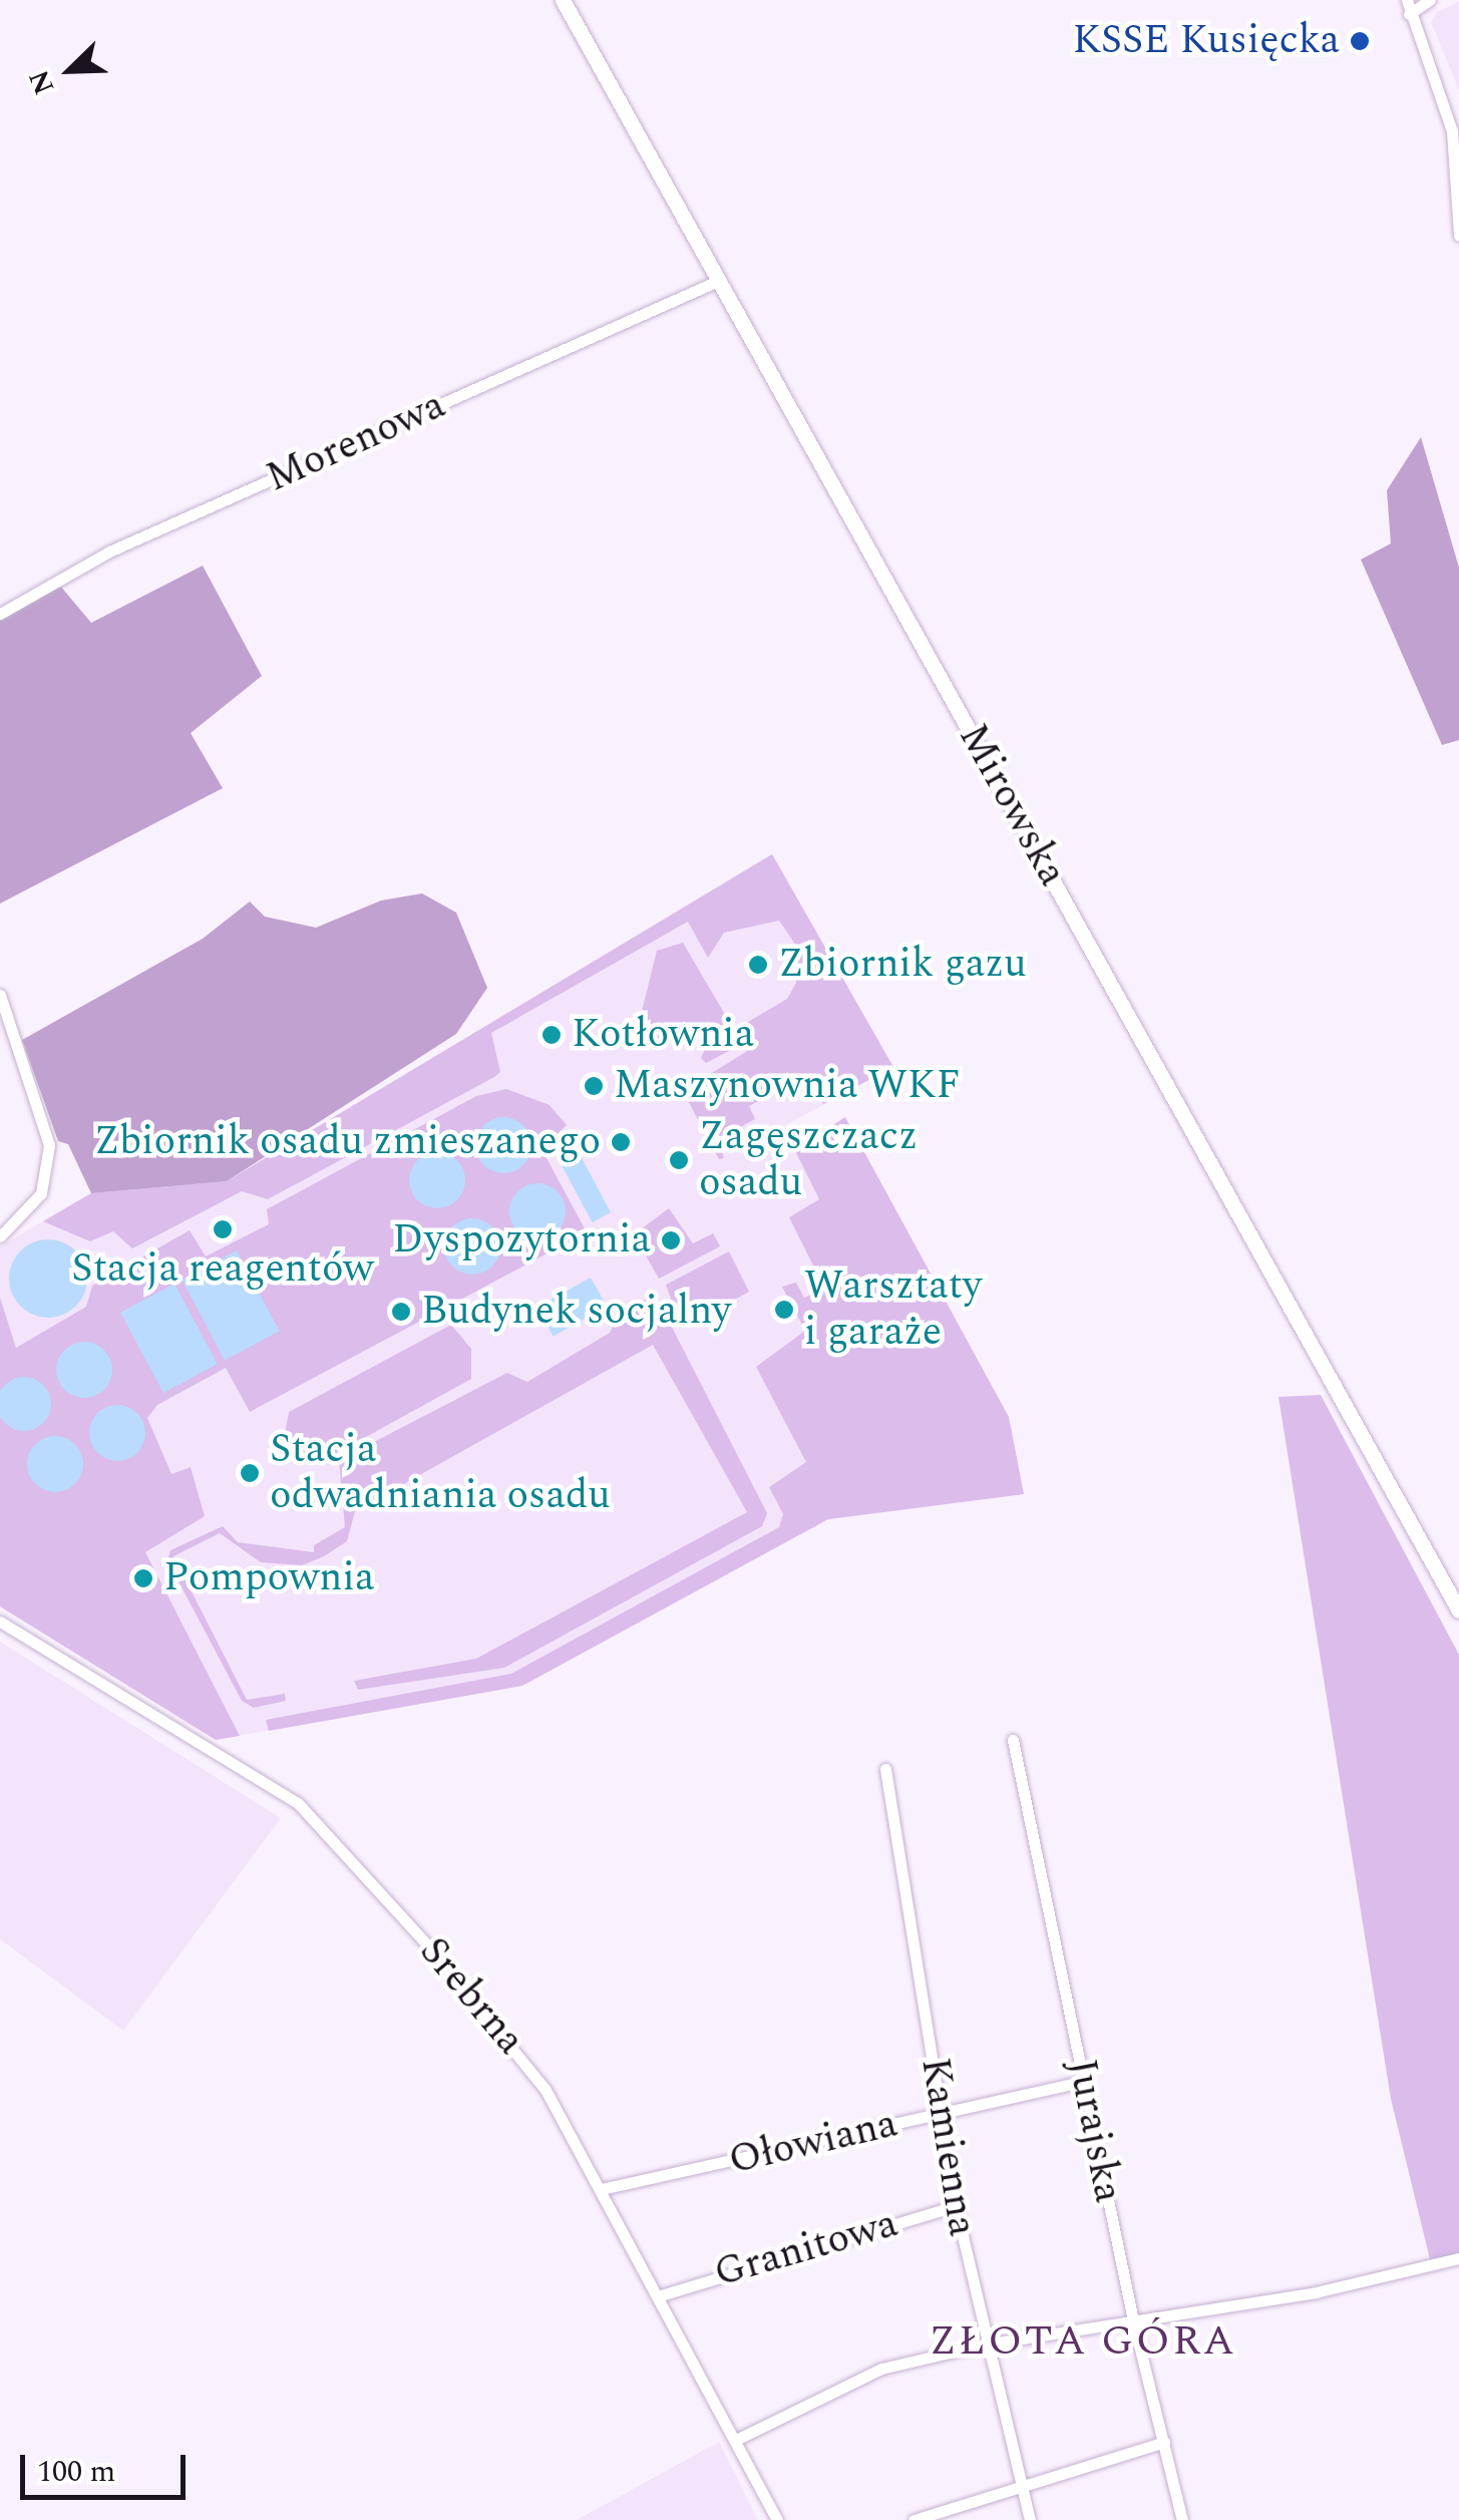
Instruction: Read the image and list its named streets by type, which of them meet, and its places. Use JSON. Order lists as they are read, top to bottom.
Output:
{
  "streets": {
    "street": [
      "Morenowa",
      "Mirowska",
      "Srebrna",
      "Jurajska",
      "Ołowiana",
      "Kamienna",
      "Granitowa"
    ]
  },
  "crossings": [
    ["Morenowa", "Mirowska"],
    ["Srebrna", "Ołowiana"],
    ["Srebrna", "Granitowa"],
    ["Jurajska", "Ołowiana"],
    ["Ołowiana", "Kamienna"],
    ["Kamienna", "Granitowa"]
  ],
  "districts": ["ZŁOTA GÓRA"],
  "places": [
    "KSSE Kusięcka",
    "Zbiornik gazu",
    "Kotłownia",
    "Maszynownia WKF",
    "Zbiornik osadu zmieszanego",
    "Zagęszczacz osadu",
    "Stacja reagentów",
    "Dyspozytornia",
    "Warsztaty i garaże",
    "Budynek socjalny",
    "Stacja odwadniania osadu",
    "Pompownia"
  ],
  "scale_bar": "100 m",
  "north": "bottom left"
}
